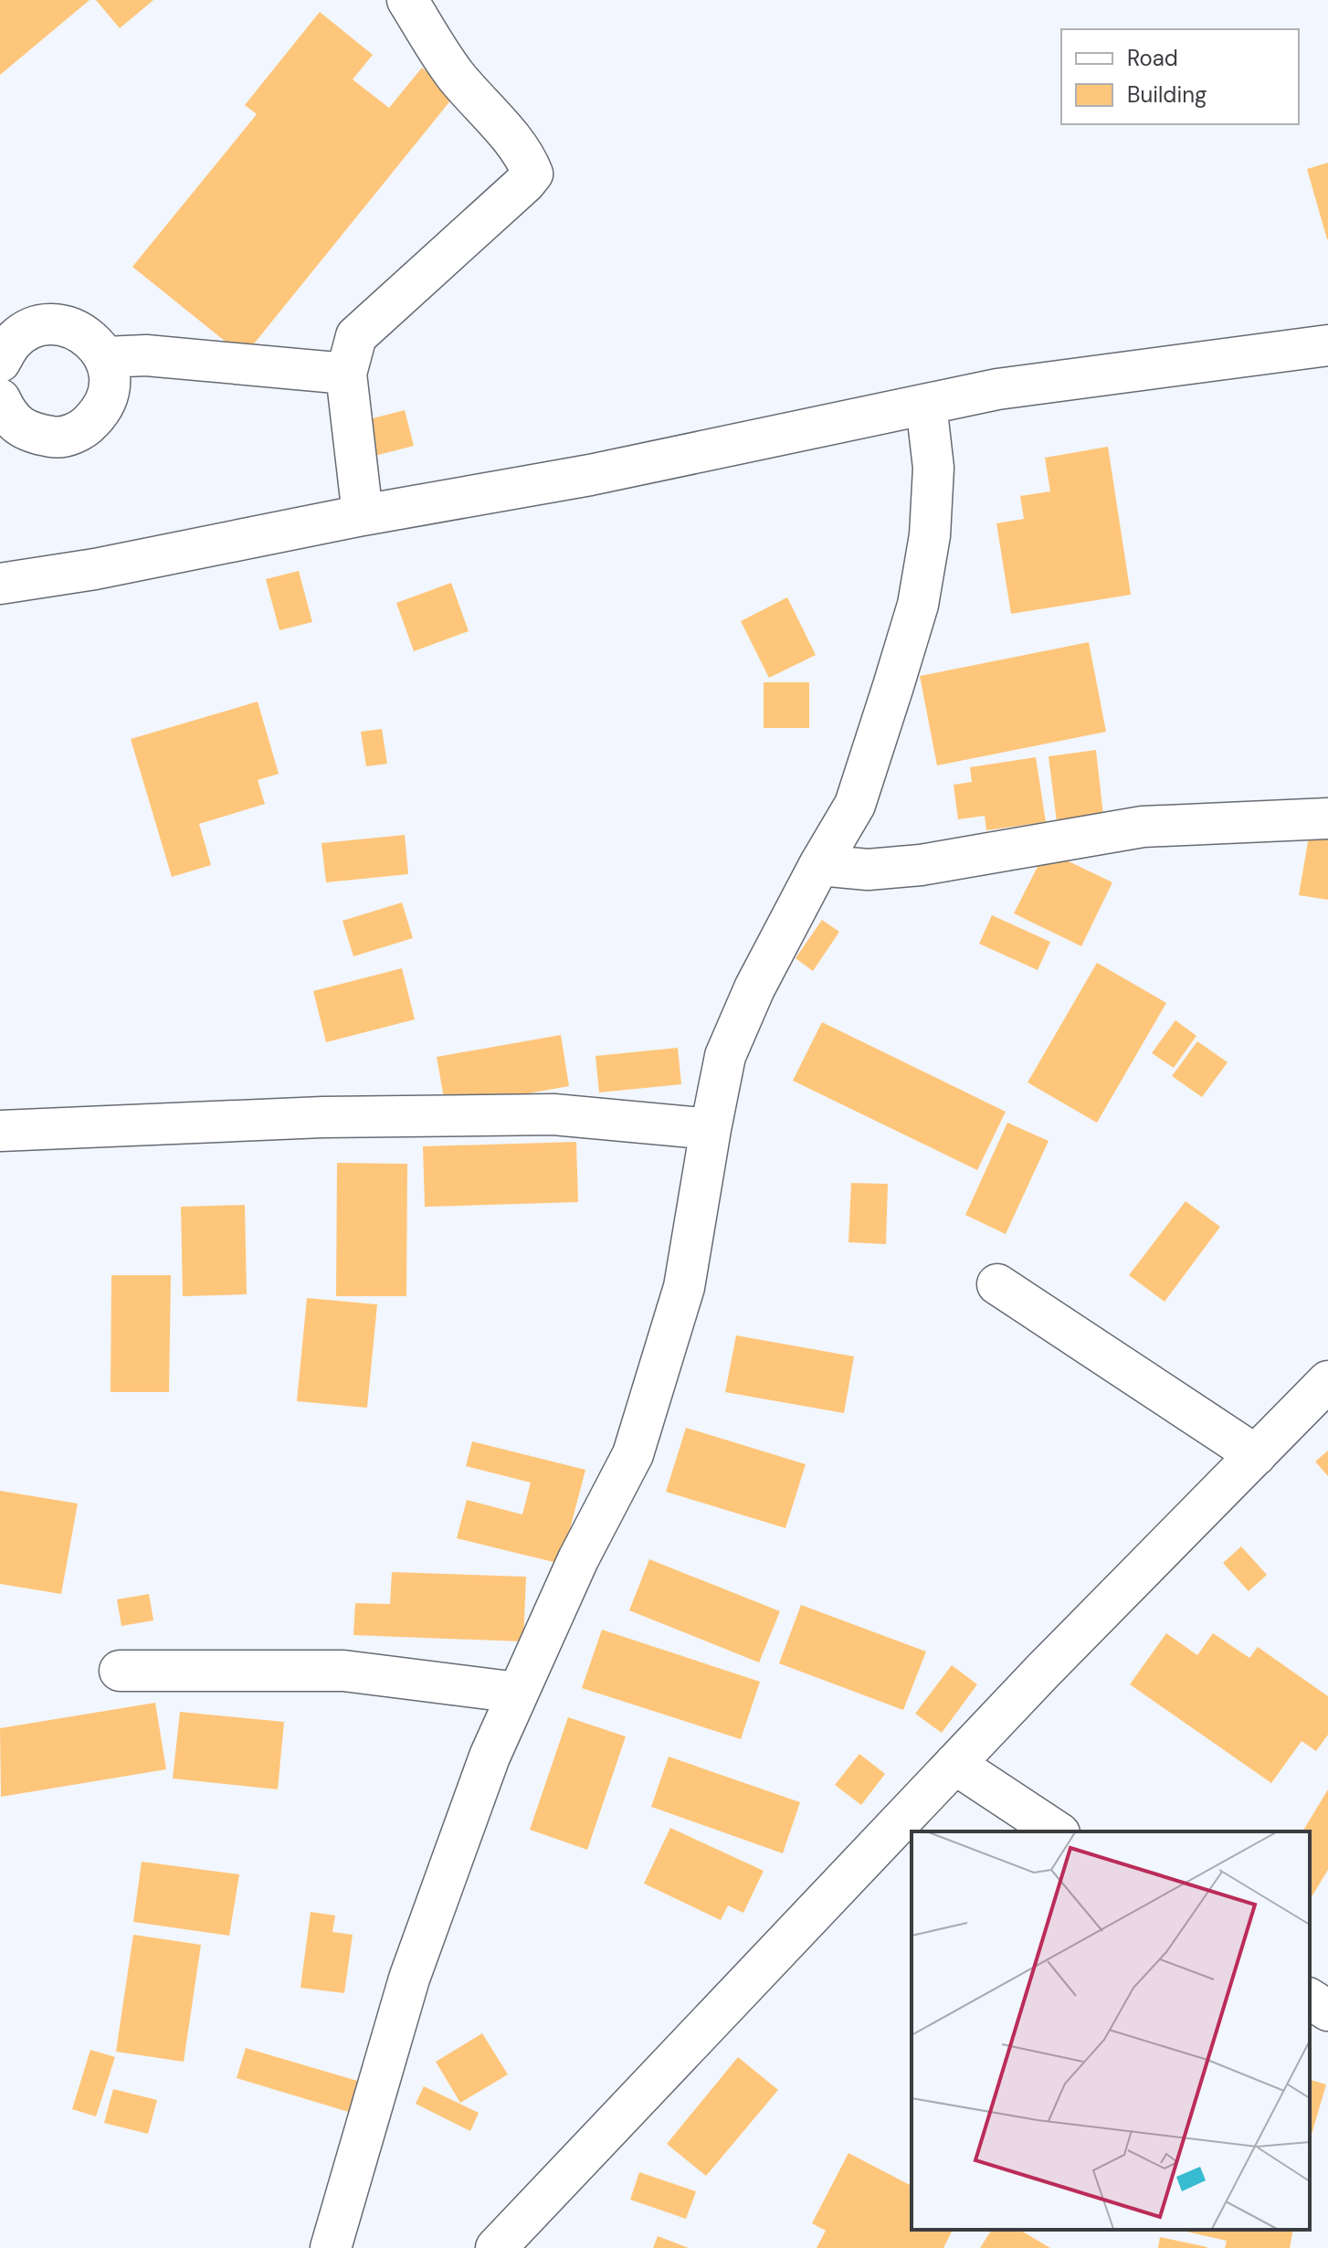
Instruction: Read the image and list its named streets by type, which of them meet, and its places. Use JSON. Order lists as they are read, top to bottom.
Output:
{
  "legend": ["Road", "Building"]
}
